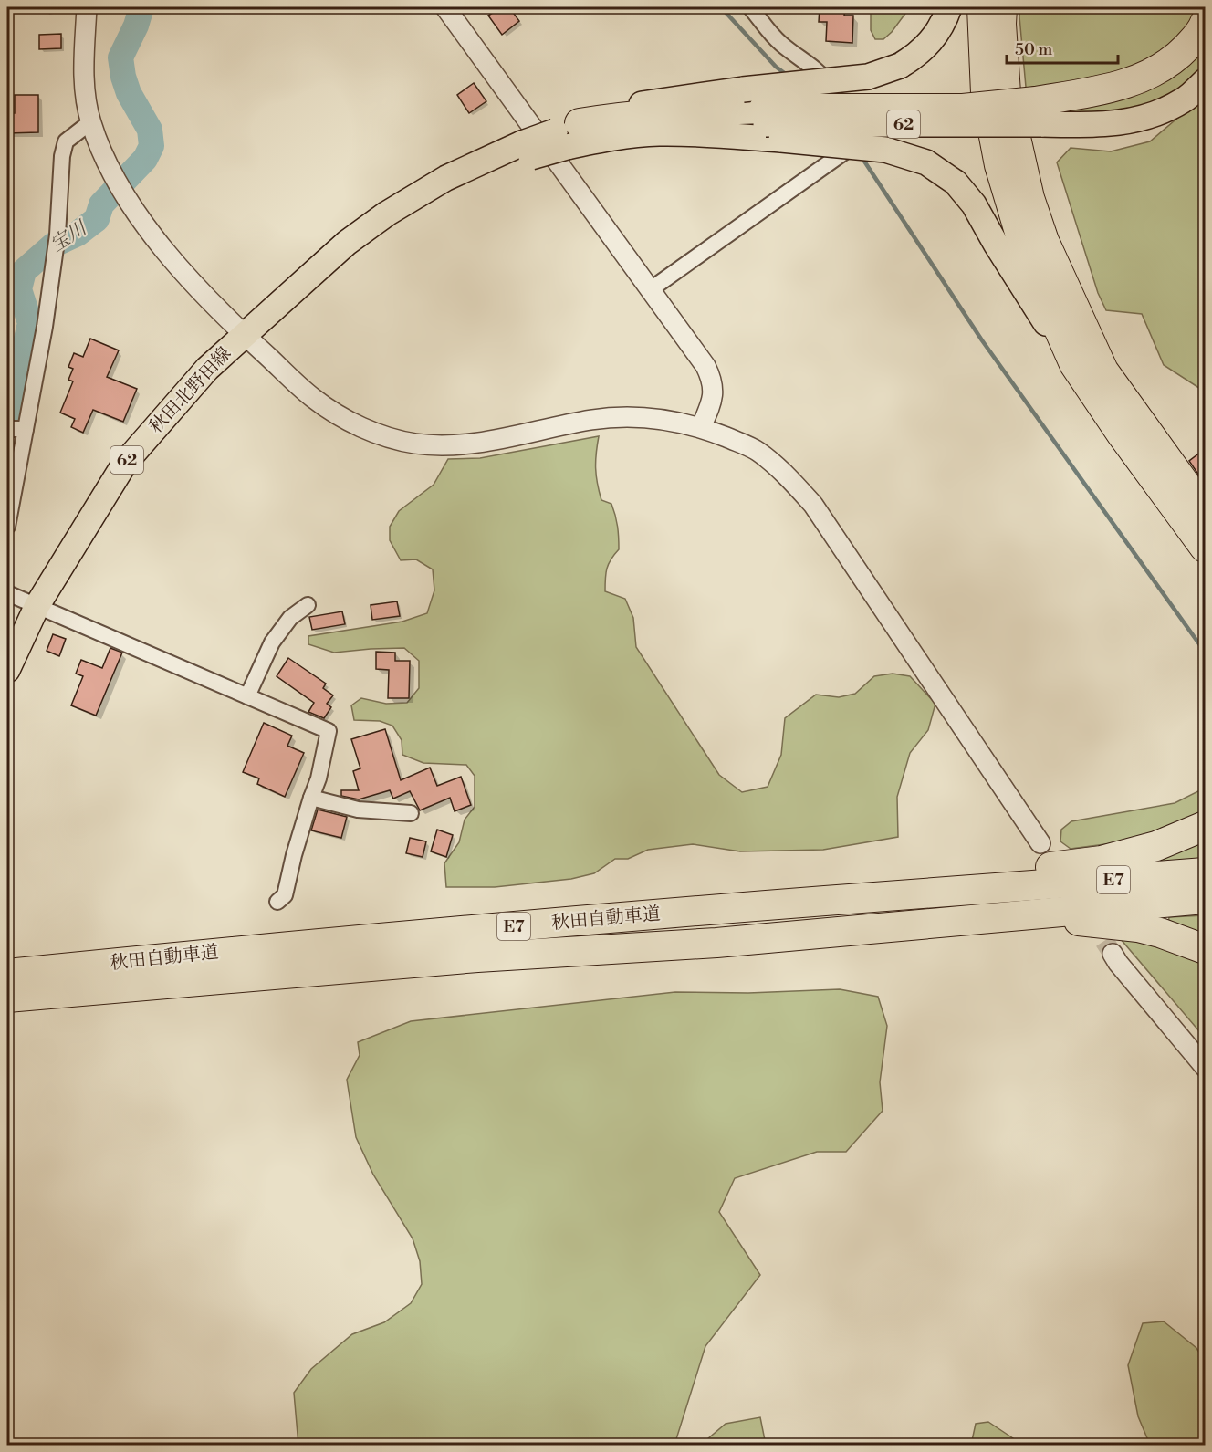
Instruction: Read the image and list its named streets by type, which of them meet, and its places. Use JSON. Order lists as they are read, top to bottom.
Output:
{
  "streets": {
    "highway": ["E7", "秋田自動車道"],
    "main road": ["62", "秋田北野田線"]
  },
  "crossings": [
    ["62", "秋田北野田線"]
  ],
  "water": ["宝川"],
  "scale_bar": "50 m"
}
